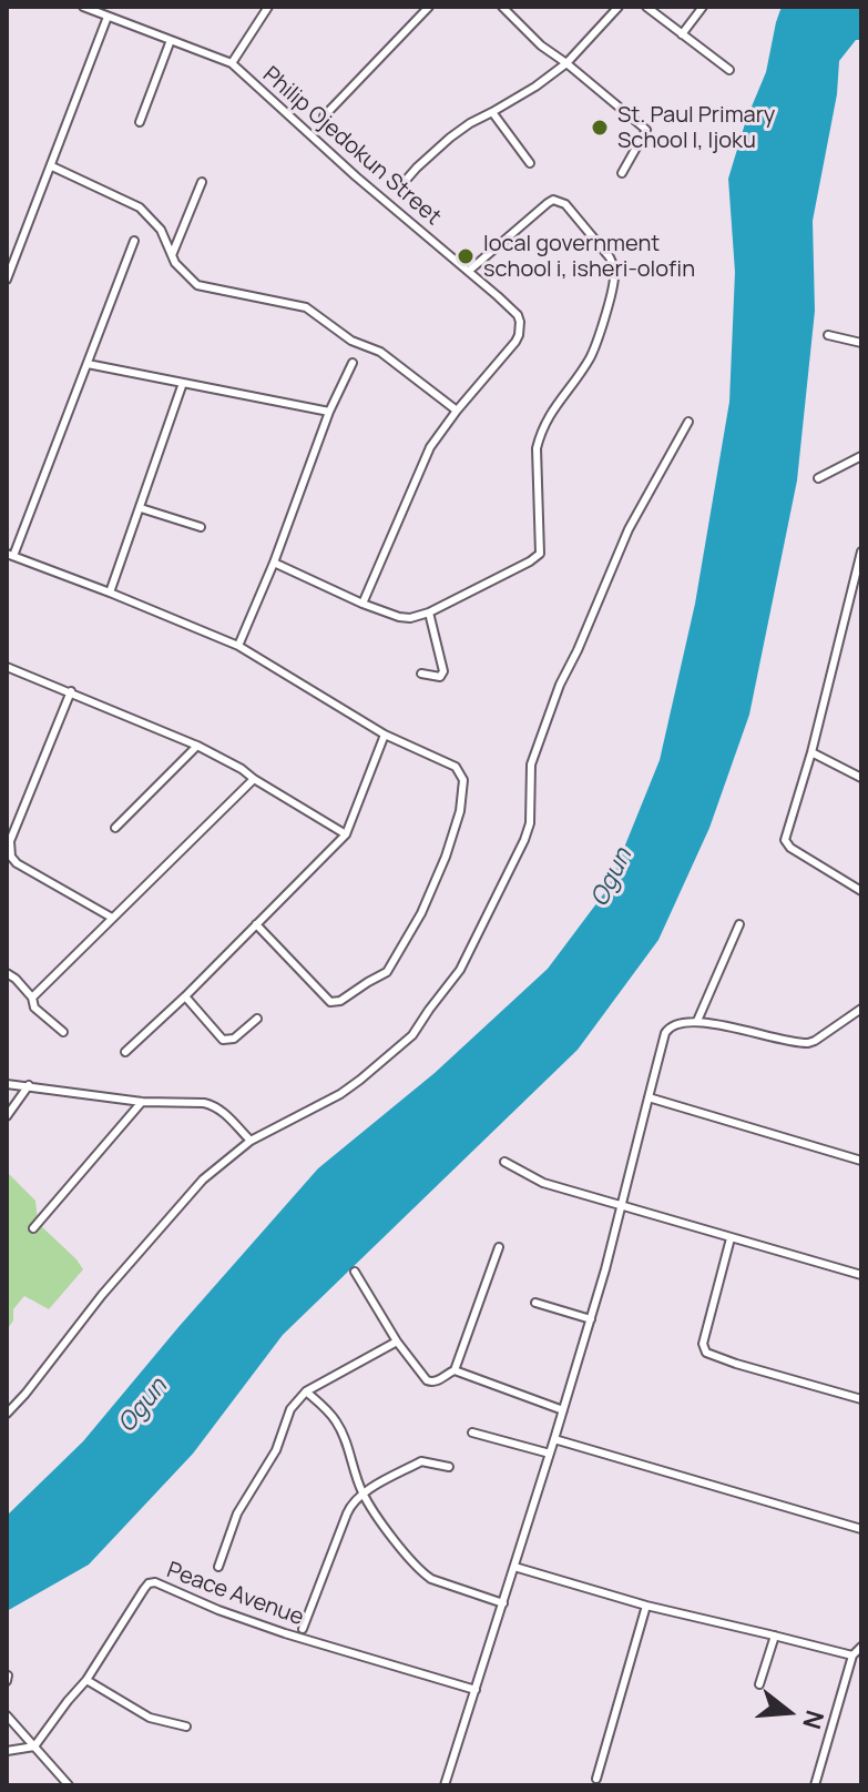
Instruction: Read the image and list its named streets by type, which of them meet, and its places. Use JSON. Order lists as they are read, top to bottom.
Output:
{
  "streets": {
    "street": ["Philip Ojedokun Street", "Peace Avenue"]
  },
  "water": ["Ogun"],
  "places": ["St. Paul Primary School I, Ijoku", "local government school i, isheri-olofin"],
  "north": "right"
}
